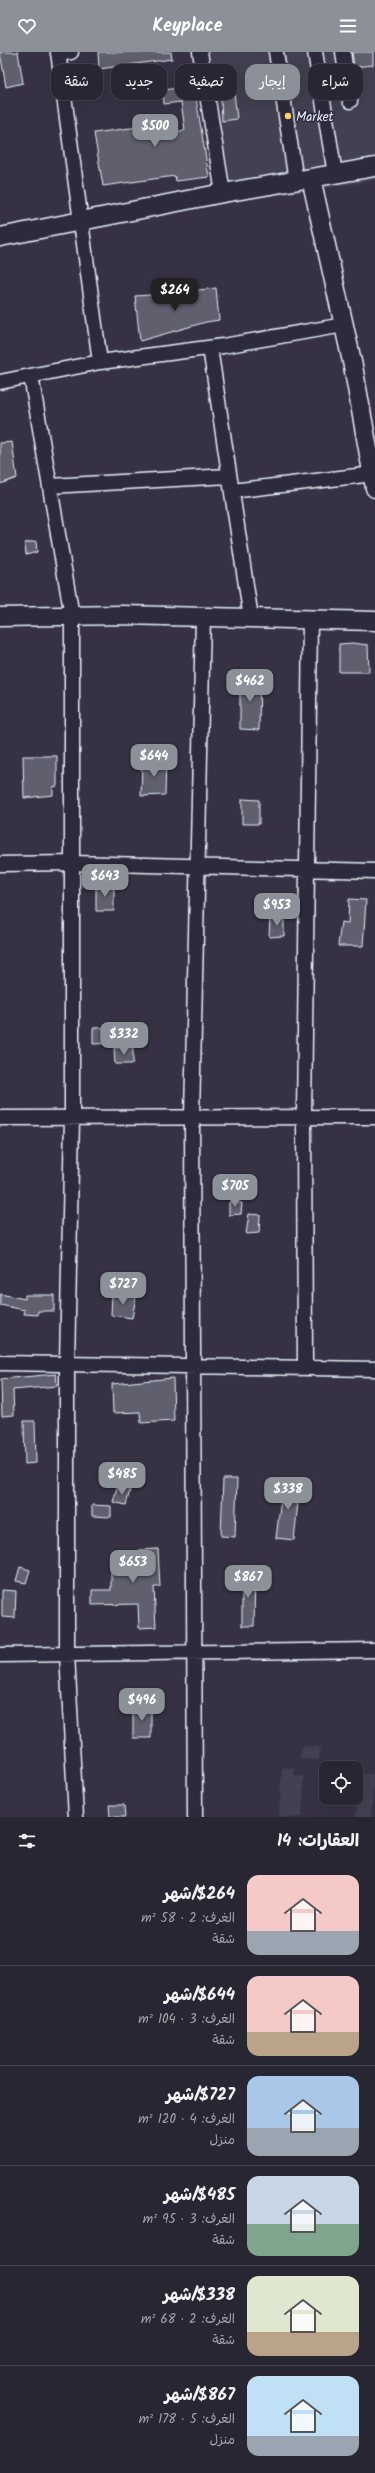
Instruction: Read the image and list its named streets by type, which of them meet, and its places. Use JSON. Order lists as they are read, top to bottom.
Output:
{
  "places": ["Market"],
  "page": {
    "header": "Keyplace",
    "chip": [
      "شراء",
      "إيجار",
      "تصفية",
      "جديد",
      "شقة"
    ],
    "price": [
      "$500",
      "$264",
      "$462",
      "$644",
      "$643",
      "$953",
      "$332",
      "$705",
      "$727",
      "$485",
      "$338",
      "$653",
      "$867",
      "$496"
    ],
    "heading": "العقارات: 14",
    "list": [
      {
        "name": "$264/شهر",
        "note": "الغرف: 2 · 58 m² · شقة"
      },
      {
        "name": "$644/شهر",
        "note": "الغرف: 3 · 104 m² · شقة"
      },
      {
        "name": "$727/شهر",
        "note": "الغرف: 4 · 120 m² · منزل"
      },
      {
        "name": "$485/شهر",
        "note": "الغرف: 3 · 95 m² · شقة"
      },
      {
        "name": "$338/شهر",
        "note": "الغرف: 2 · 68 m² · شقة"
      },
      {
        "name": "$867/شهر",
        "note": "الغرف: 5 · 178 m² · منزل"
      }
    ]
  }
}
